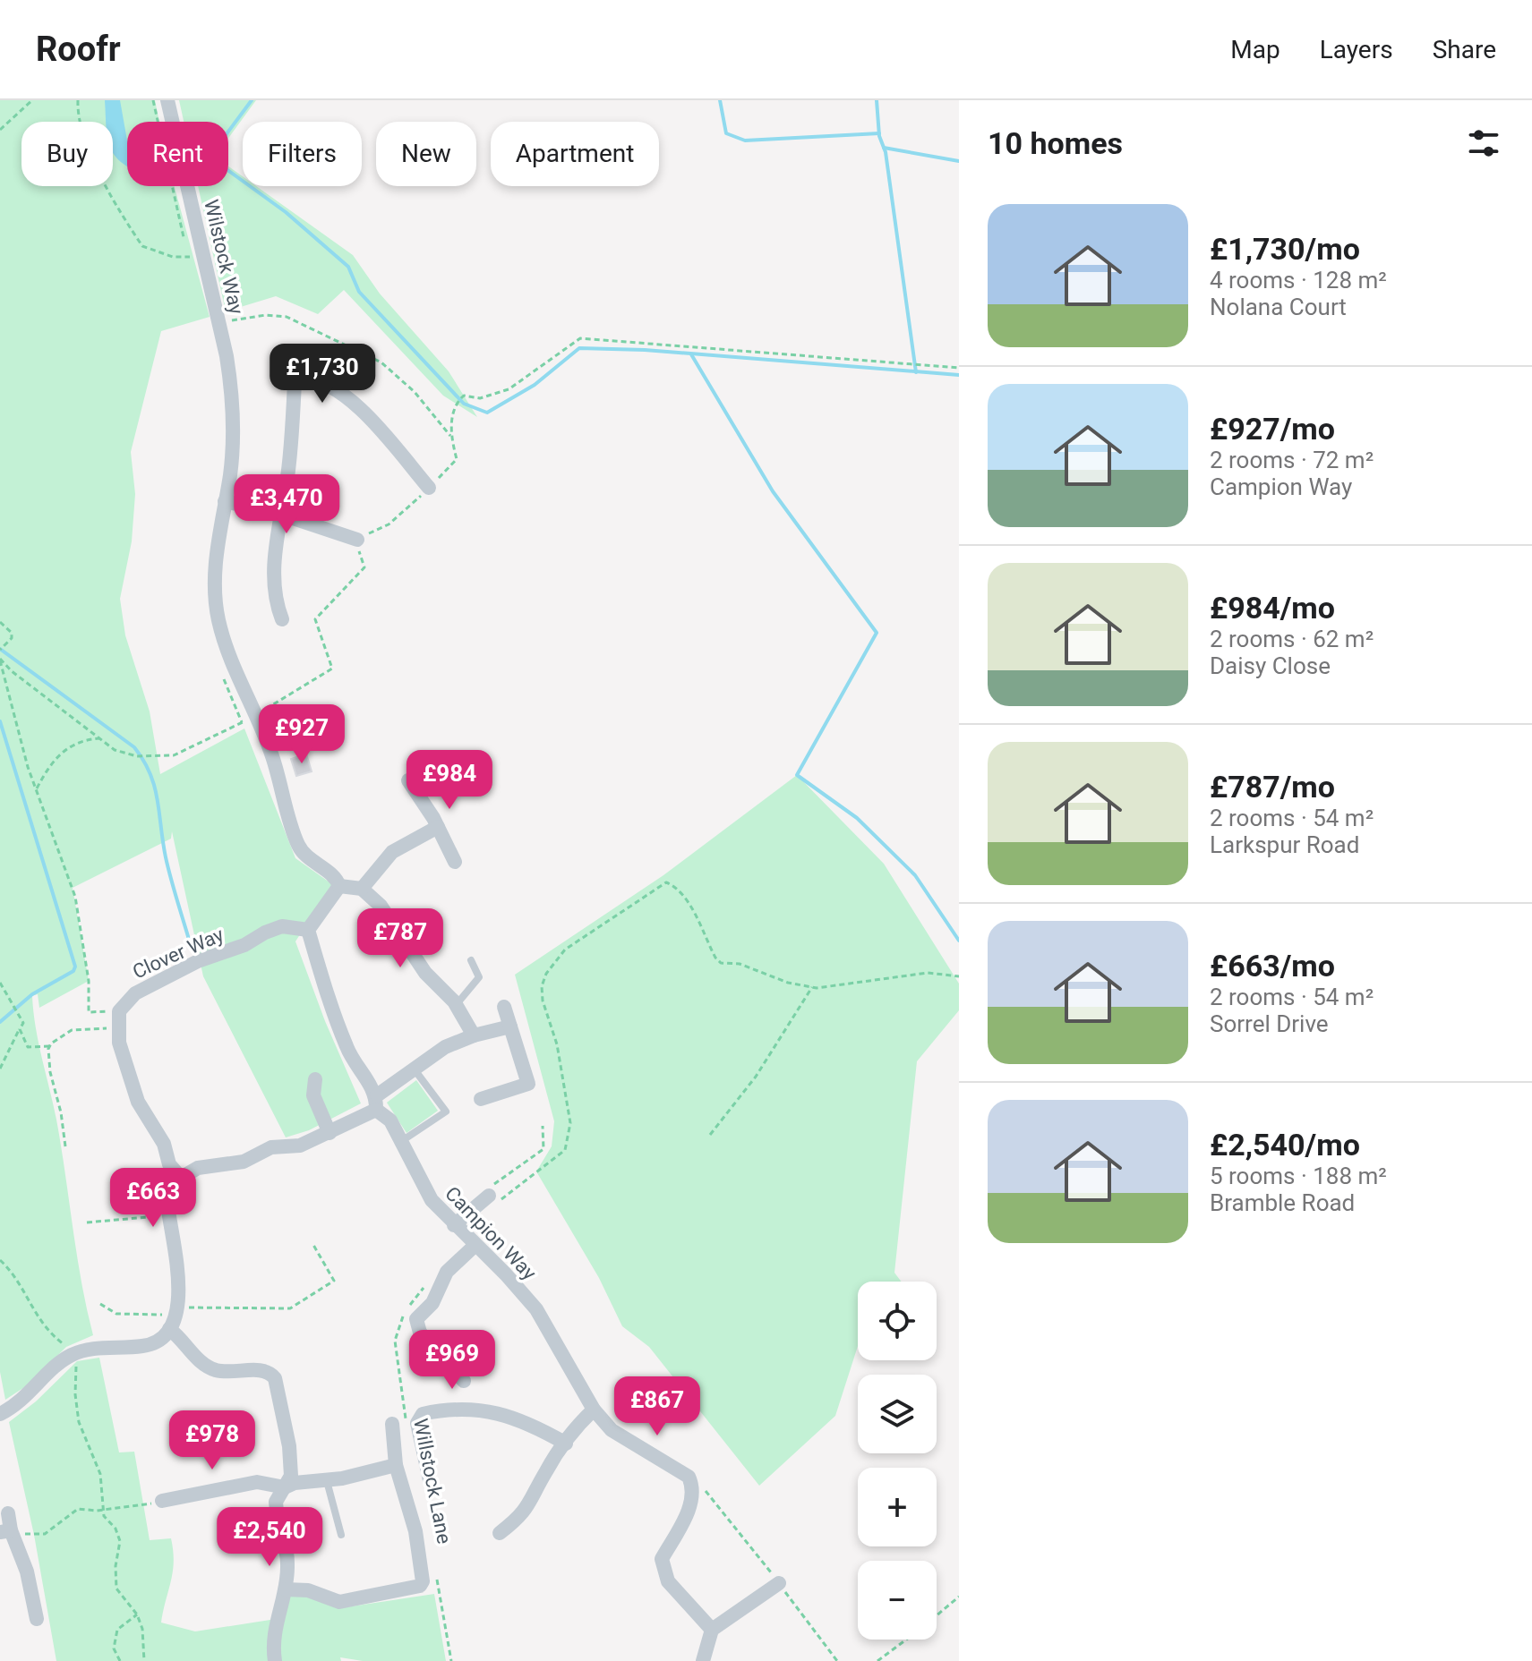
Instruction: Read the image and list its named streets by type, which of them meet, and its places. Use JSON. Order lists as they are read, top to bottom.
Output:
{
  "streets": {
    "street": ["Wilstock Way", "Clover Way", "Campion Way"],
    "path": ["Willstock Lane"]
  },
  "crossings": [
    ["Clover Way", "Campion Way"]
  ],
  "page": {
    "header": "Roofr",
    "nav": ["Map", "Layers", "Share"],
    "heading": "10 homes",
    "chip": [
      "Buy",
      "Rent",
      "Filters",
      "New",
      "Apartment"
    ],
    "list": [
      {
        "name": "£1,730/mo",
        "note": "4 rooms · 128 m² · Nolana Court"
      },
      {
        "name": "£927/mo",
        "note": "2 rooms · 72 m² · Campion Way"
      },
      {
        "name": "£984/mo",
        "note": "2 rooms · 62 m² · Daisy Close"
      },
      {
        "name": "£787/mo",
        "note": "2 rooms · 54 m² · Larkspur Road"
      },
      {
        "name": "£663/mo",
        "note": "2 rooms · 54 m² · Sorrel Drive"
      },
      {
        "name": "£2,540/mo",
        "note": "5 rooms · 188 m² · Bramble Road"
      }
    ],
    "price": [
      "£1,730",
      "£3,470",
      "£927",
      "£984",
      "£787",
      "£663",
      "£969",
      "£867",
      "£978",
      "£2,540"
    ],
    "map_buttons": ["+", "−"]
  }
}
